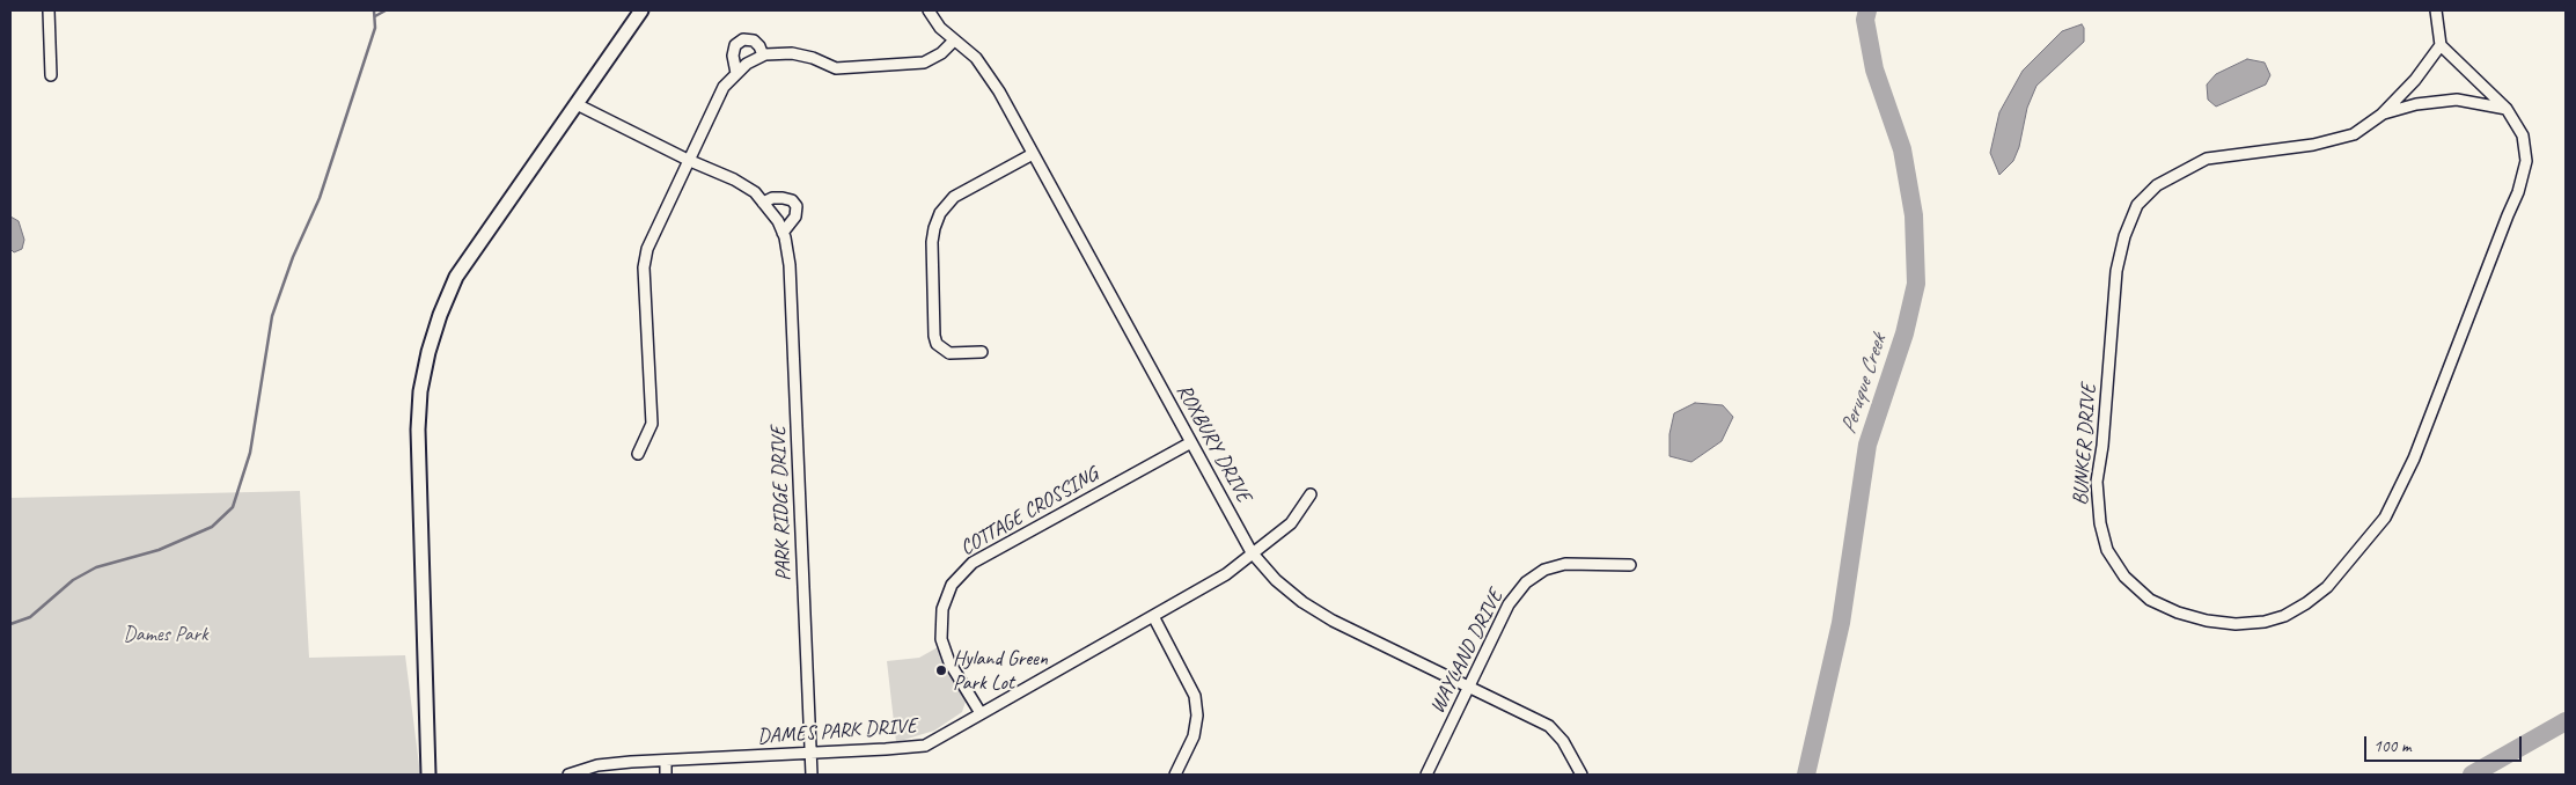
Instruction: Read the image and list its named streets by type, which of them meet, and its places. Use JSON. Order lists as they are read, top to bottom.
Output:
{
  "streets": {
    "street": [
      "ROXBURY DRIVE",
      "BUNKER DRIVE",
      "PARK RIDGE DRIVE",
      "COTTAGE CROSSING",
      "WAYLAND DRIVE",
      "DAMES PARK DRIVE"
    ]
  },
  "crossings": [
    ["ROXBURY DRIVE", "COTTAGE CROSSING"],
    ["ROXBURY DRIVE", "WAYLAND DRIVE"],
    ["ROXBURY DRIVE", "DAMES PARK DRIVE"],
    ["PARK RIDGE DRIVE", "DAMES PARK DRIVE"],
    ["COTTAGE CROSSING", "DAMES PARK DRIVE"]
  ],
  "water": ["Peruque Creek"],
  "parks": ["Dames Park"],
  "places": ["Hyland Green Park Lot"],
  "scale_bar": "100 m"
}
